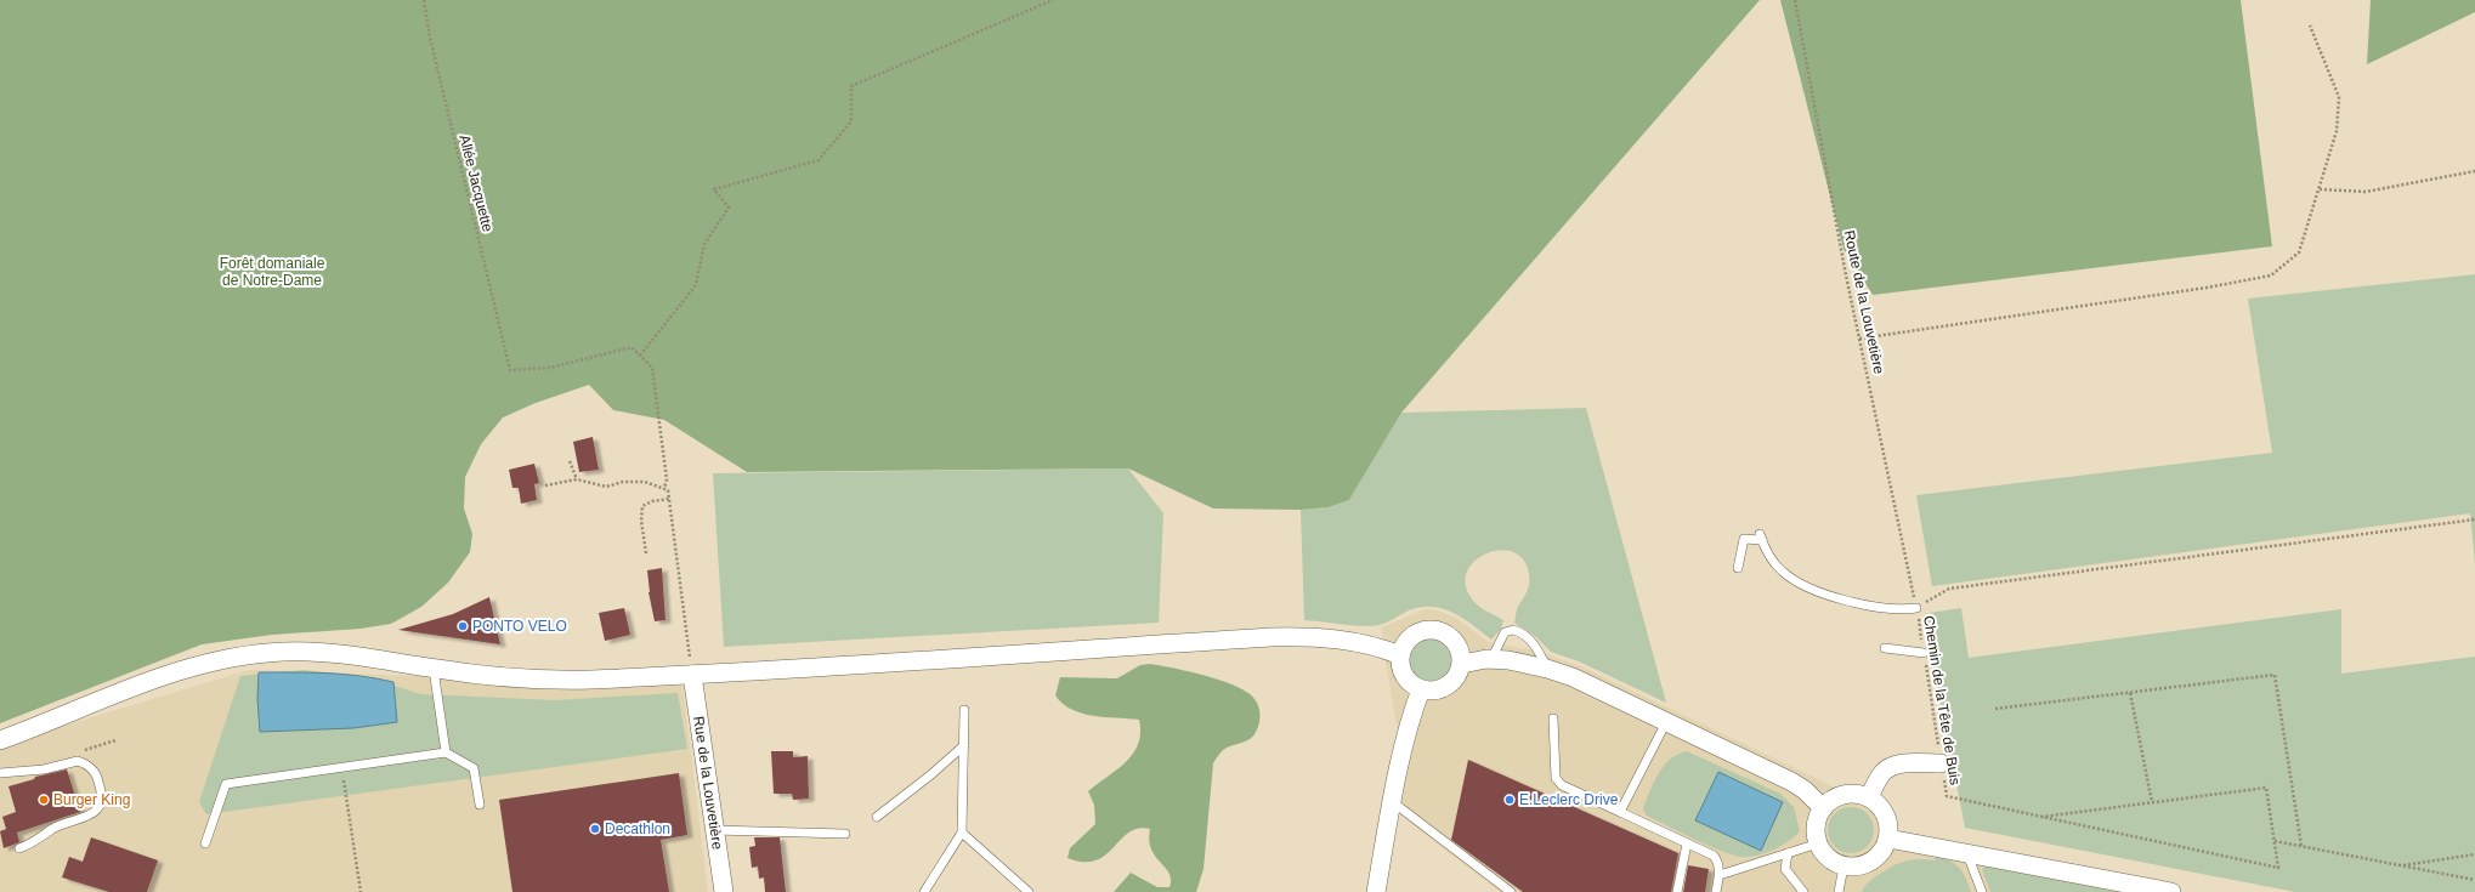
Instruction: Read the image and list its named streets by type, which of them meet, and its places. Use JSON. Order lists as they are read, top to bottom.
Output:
{
  "streets": {
    "street": ["Rue de la Louvetière"],
    "path": ["Allée Jacquette", "Route de la Louvetière", "Chemin de la Tête de Buis"]
  },
  "crossings": [
    ["Route de la Louvetière", "Chemin de la Tête de Buis"]
  ],
  "parks": ["Forêt domaniale de Notre-Dame"],
  "places": [
    "PONTO VELO",
    "Burger King",
    "E.Leclerc Drive",
    "Decathlon"
  ]
}
